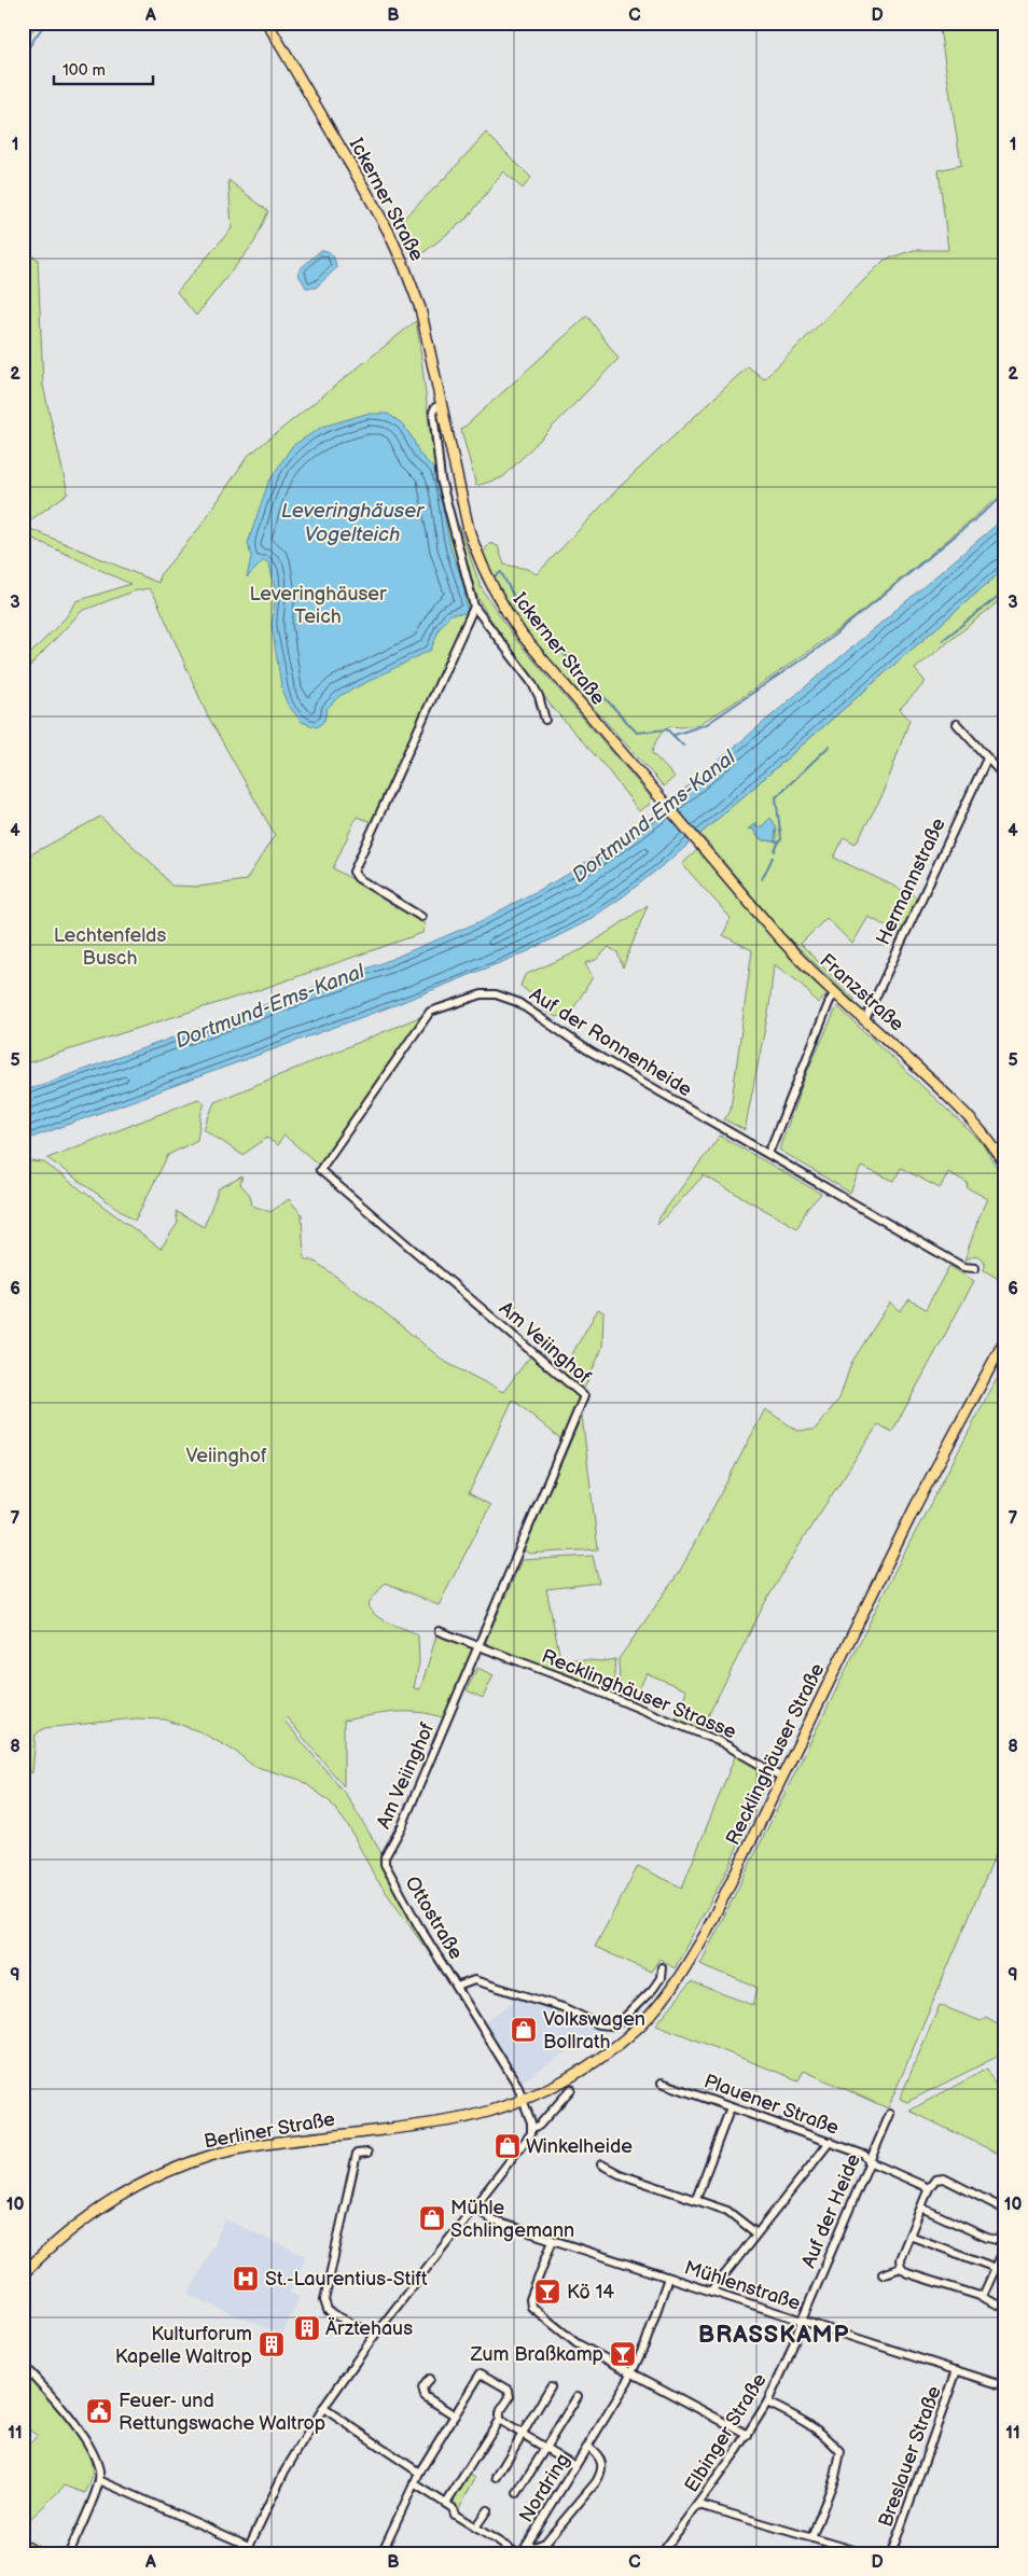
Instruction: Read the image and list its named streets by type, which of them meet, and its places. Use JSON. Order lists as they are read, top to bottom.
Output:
{
  "streets": {
    "main road": [
      "Ickerner Straße",
      "Franzstraße",
      "Recklinghäuser Straße",
      "Berliner Straße"
    ],
    "street": [
      "Hermannstraße",
      "Auf der Ronnenheide",
      "Am Veiinghof",
      "Recklinghäuser Strasse",
      "Ottostraße",
      "Plauener Straße",
      "Auf der Heide",
      "Mühlenstraße",
      "Elbinger Straße",
      "Breslauer Straße",
      "Nordring"
    ]
  },
  "crossings": [
    ["Ickerner Straße", "Franzstraße"],
    ["Hermannstraße", "Franzstraße"],
    ["Auf der Ronnenheide", "Am Veiinghof"],
    ["Am Veiinghof", "Recklinghäuser Strasse"],
    ["Am Veiinghof", "Ottostraße"],
    ["Recklinghäuser Strasse", "Recklinghäuser Straße"],
    ["Recklinghäuser Straße", "Ottostraße"],
    ["Recklinghäuser Straße", "Berliner Straße"],
    ["Ottostraße", "Berliner Straße"],
    ["Plauener Straße", "Auf der Heide"],
    ["Auf der Heide", "Mühlenstraße"],
    ["Auf der Heide", "Elbinger Straße"],
    ["Mühlenstraße", "Elbinger Straße"],
    ["Mühlenstraße", "Breslauer Straße"],
    ["Mühlenstraße", "Nordring"]
  ],
  "districts": ["BRASSKAMP"],
  "water": ["Leveringhäuser Vogelteich", "Dortmund-Ems-Kanal"],
  "parks": ["Leveringhäuser Teich", "Lechtenfelds Busch", "Veiinghof"],
  "places": {
    "shop": ["Volkswagen Bollrath", "Winkelheide", "Mühle Schlingemann"],
    "hospital": ["St.-Laurentius-Stift"],
    "bar": ["Kö 14", "Zum Braßkamp"],
    "building": ["Ärztehaus", "Kulturforum Kapelle Waltrop"],
    "public building": ["Feuer- und Rettungswache Waltrop"]
  },
  "scale_bar": "100 m",
  "grid": {
    "columns": [
      "A",
      "B",
      "C",
      "D"
    ],
    "rows": [
      "1",
      "2",
      "3",
      "4",
      "5",
      "6",
      "7",
      "8",
      "9",
      "10",
      "11"
    ]
  }
}
